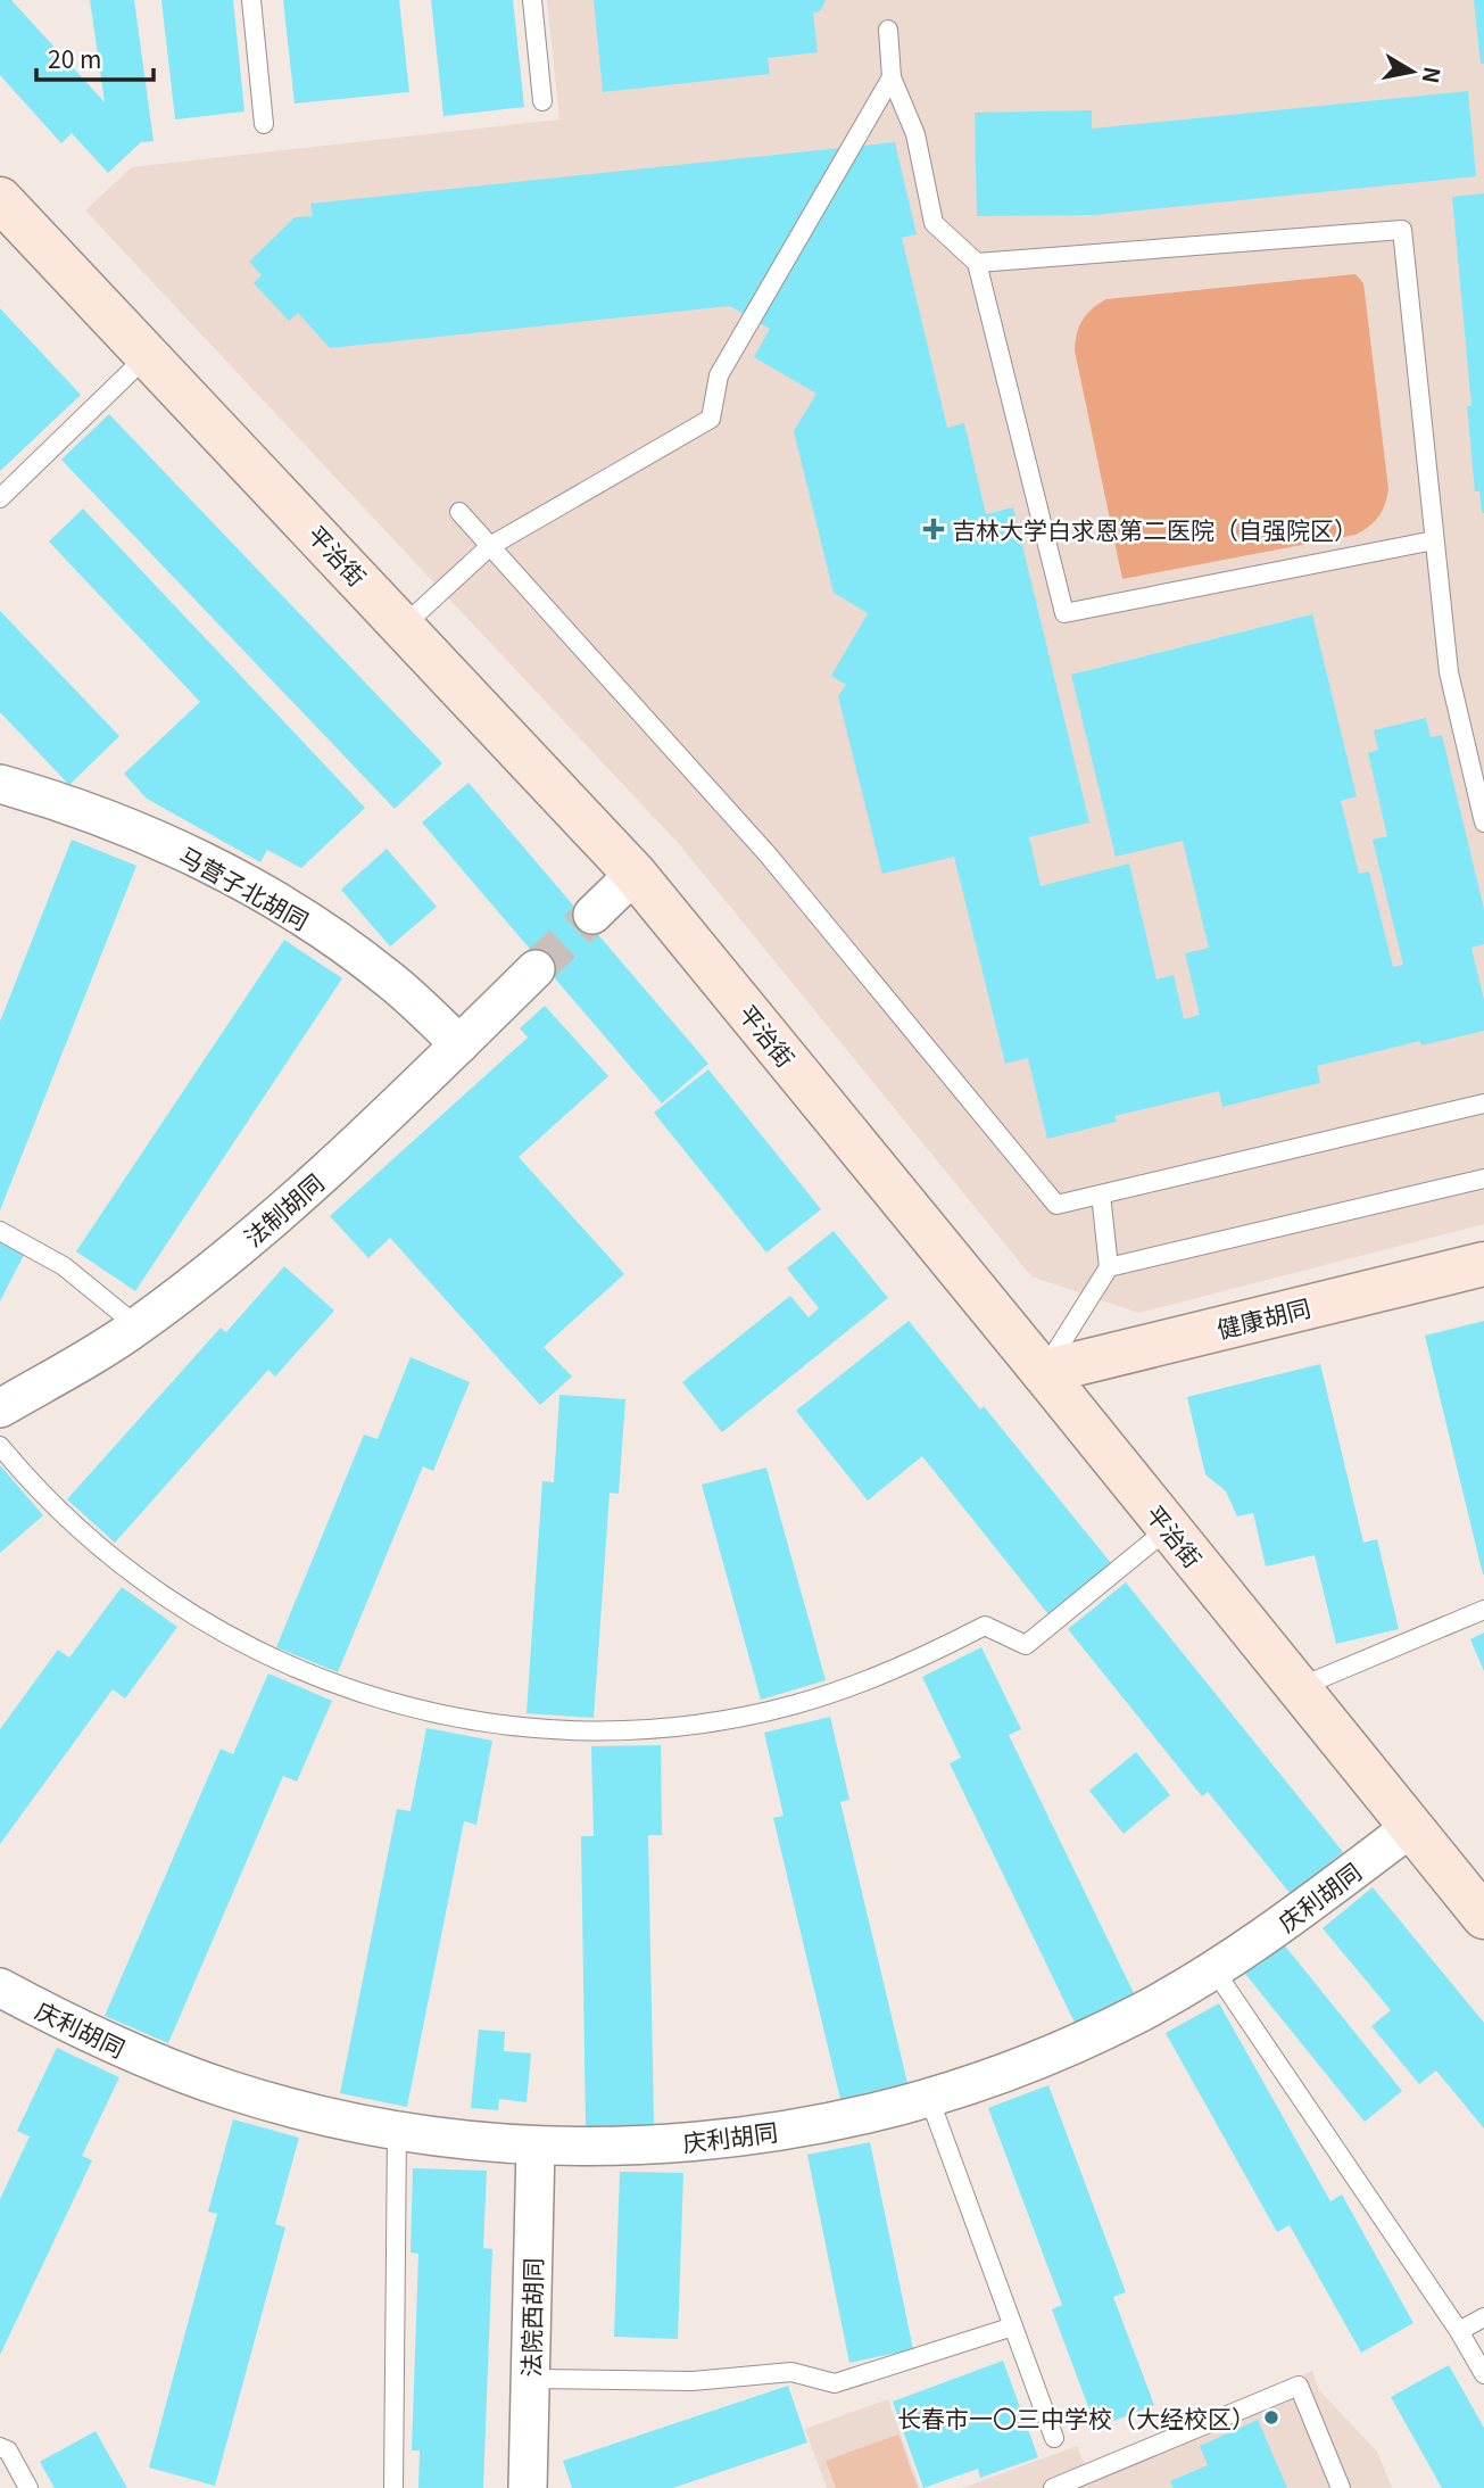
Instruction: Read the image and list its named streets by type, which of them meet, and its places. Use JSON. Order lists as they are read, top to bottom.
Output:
{
  "streets": {
    "street": [
      "平治街",
      "马营子北胡同",
      "法制胡同",
      "健康胡同",
      "庆利胡同",
      "法院西胡同"
    ]
  },
  "crossings": [
    ["平治街", "健康胡同"],
    ["平治街", "庆利胡同"],
    ["马营子北胡同", "法制胡同"],
    ["庆利胡同", "法院西胡同"]
  ],
  "places": {
    "health": ["吉林大学白求恩第二医院（自强院区）"],
    "other": ["长春市一〇三中学校（大经校区）"]
  },
  "scale_bar": "20 m",
  "north": "right"
}
